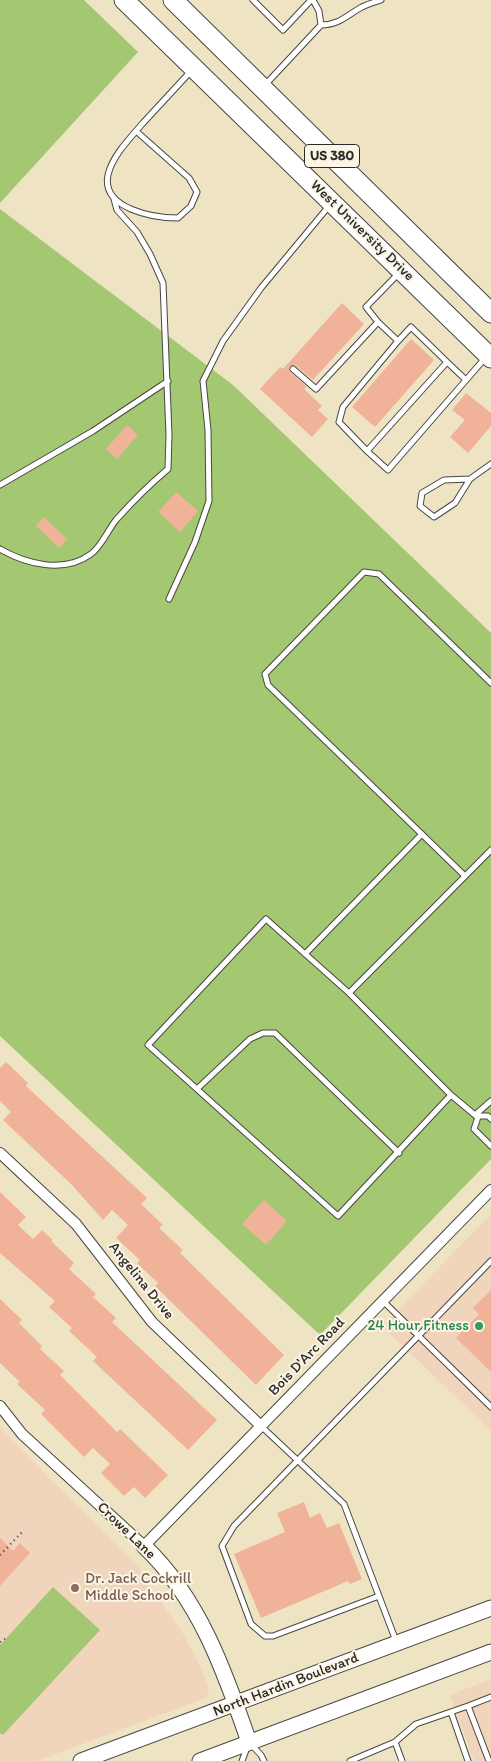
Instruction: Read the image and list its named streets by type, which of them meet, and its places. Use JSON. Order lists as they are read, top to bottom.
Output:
{
  "streets": {
    "highway": ["US 380", "West University Drive"],
    "main road": ["Crowe Lane", "North Hardin Boulevard"],
    "street": ["Angelina Drive", "Bois D'Arc Road"]
  },
  "crossings": [
    ["Angelina Drive", "Bois D'Arc Road"],
    ["Bois D'Arc Road", "Crowe Lane"],
    ["Crowe Lane", "North Hardin Boulevard"]
  ],
  "places": ["24 Hour Fitness", "Dr. Jack Cockrill Middle School"]
}
